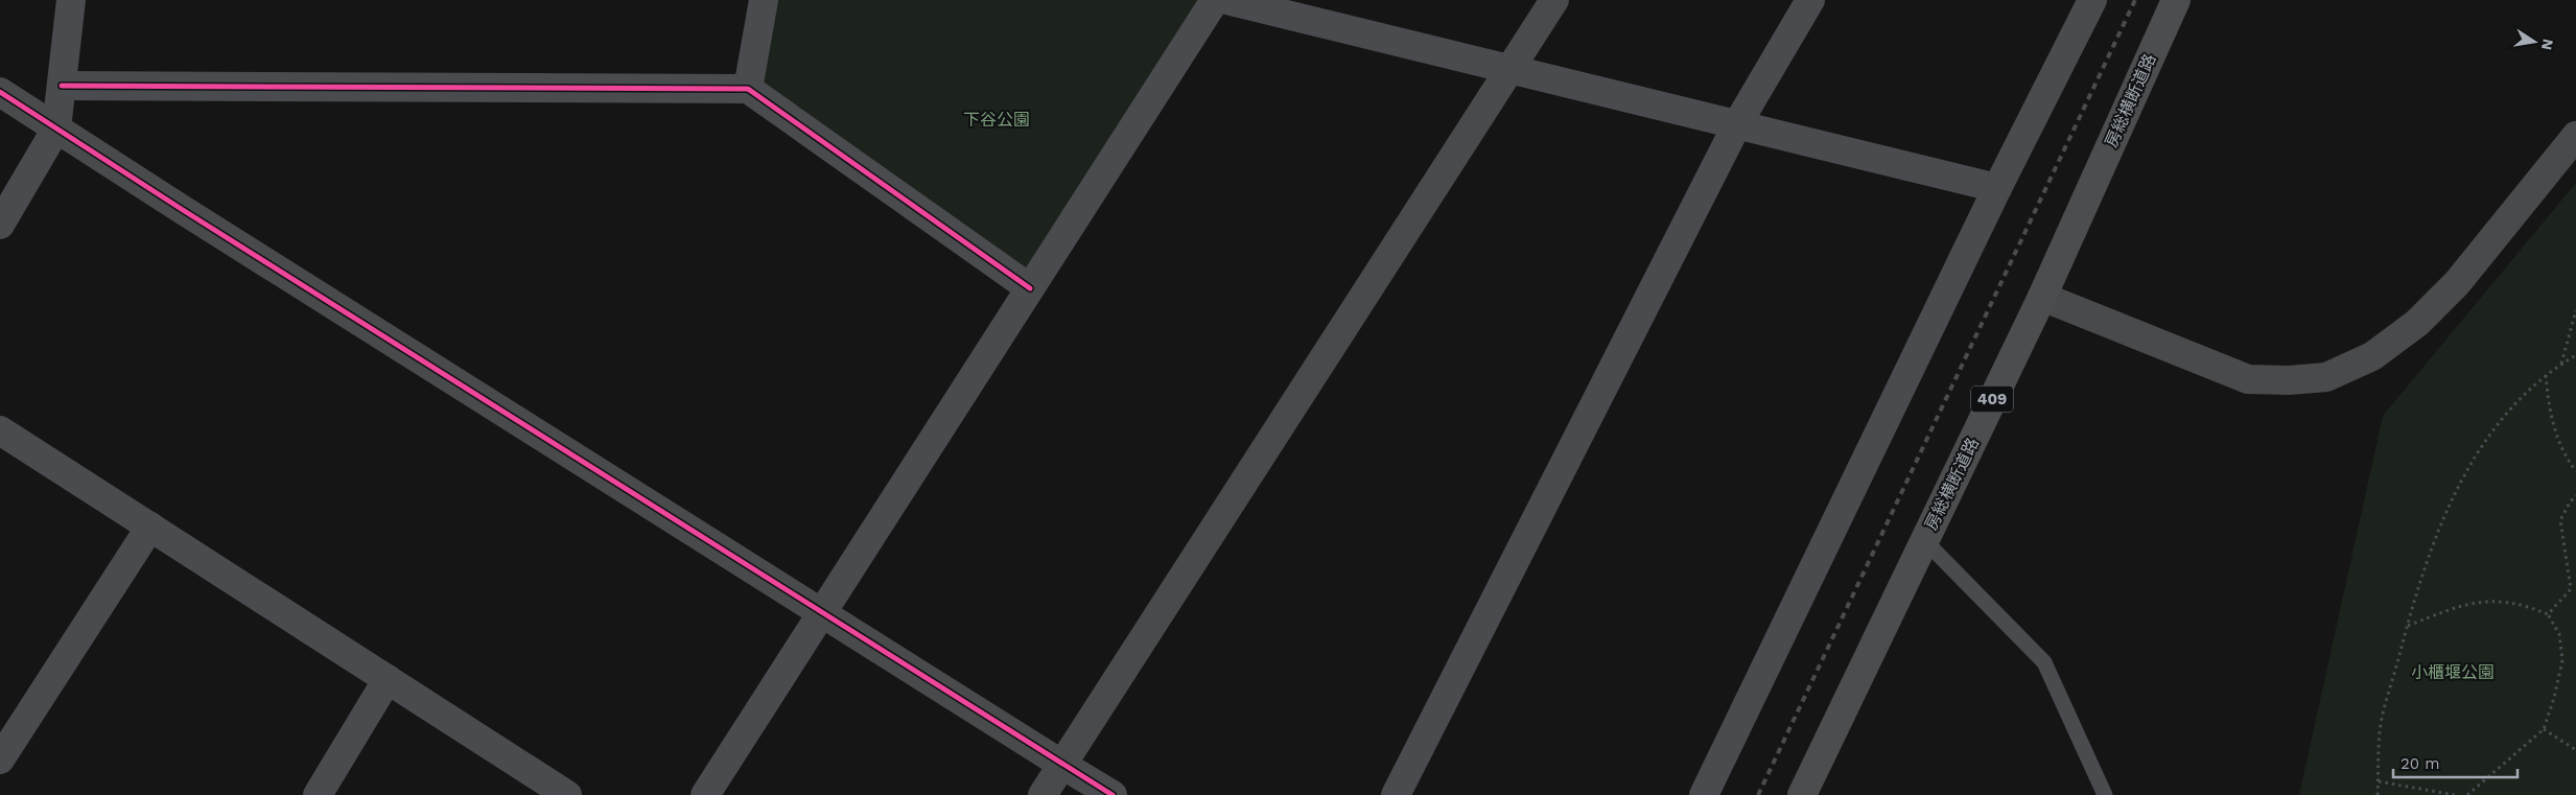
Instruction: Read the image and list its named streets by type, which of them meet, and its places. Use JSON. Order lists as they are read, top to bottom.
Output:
{
  "streets": {
    "highway": ["房総横断道路", "409"]
  },
  "parks": ["下谷公園", "小櫃堰公園"],
  "scale_bar": "20 m",
  "north": "right"
}
